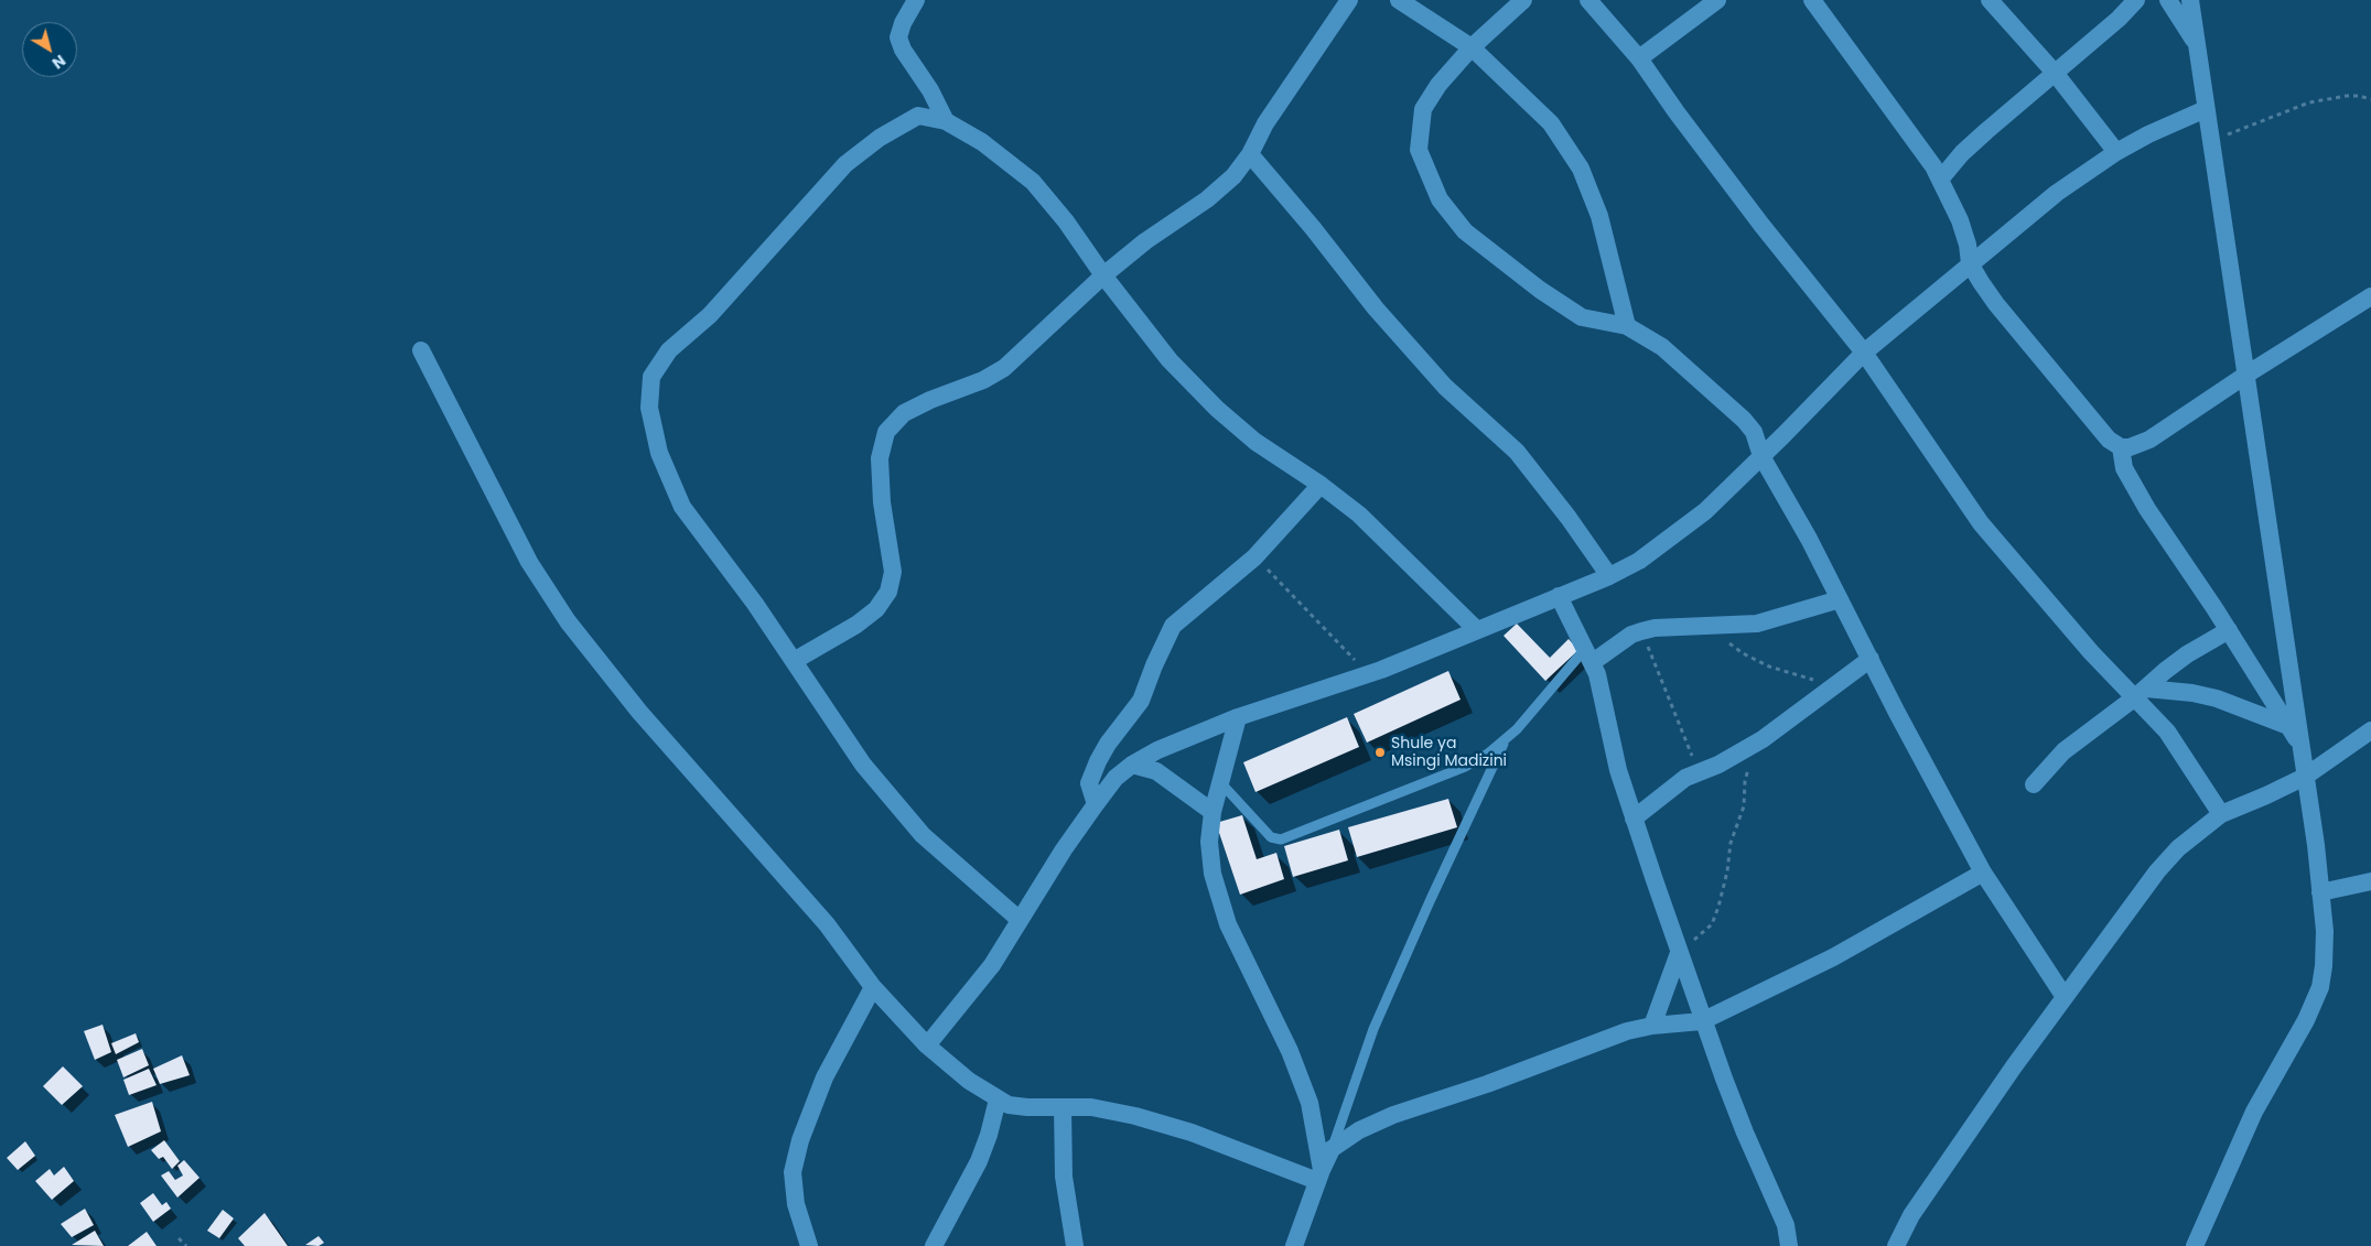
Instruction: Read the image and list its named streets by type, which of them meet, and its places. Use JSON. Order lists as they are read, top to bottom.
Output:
{
  "places": ["Shule ya Msingi Madizini"],
  "north": "bottom right"
}
